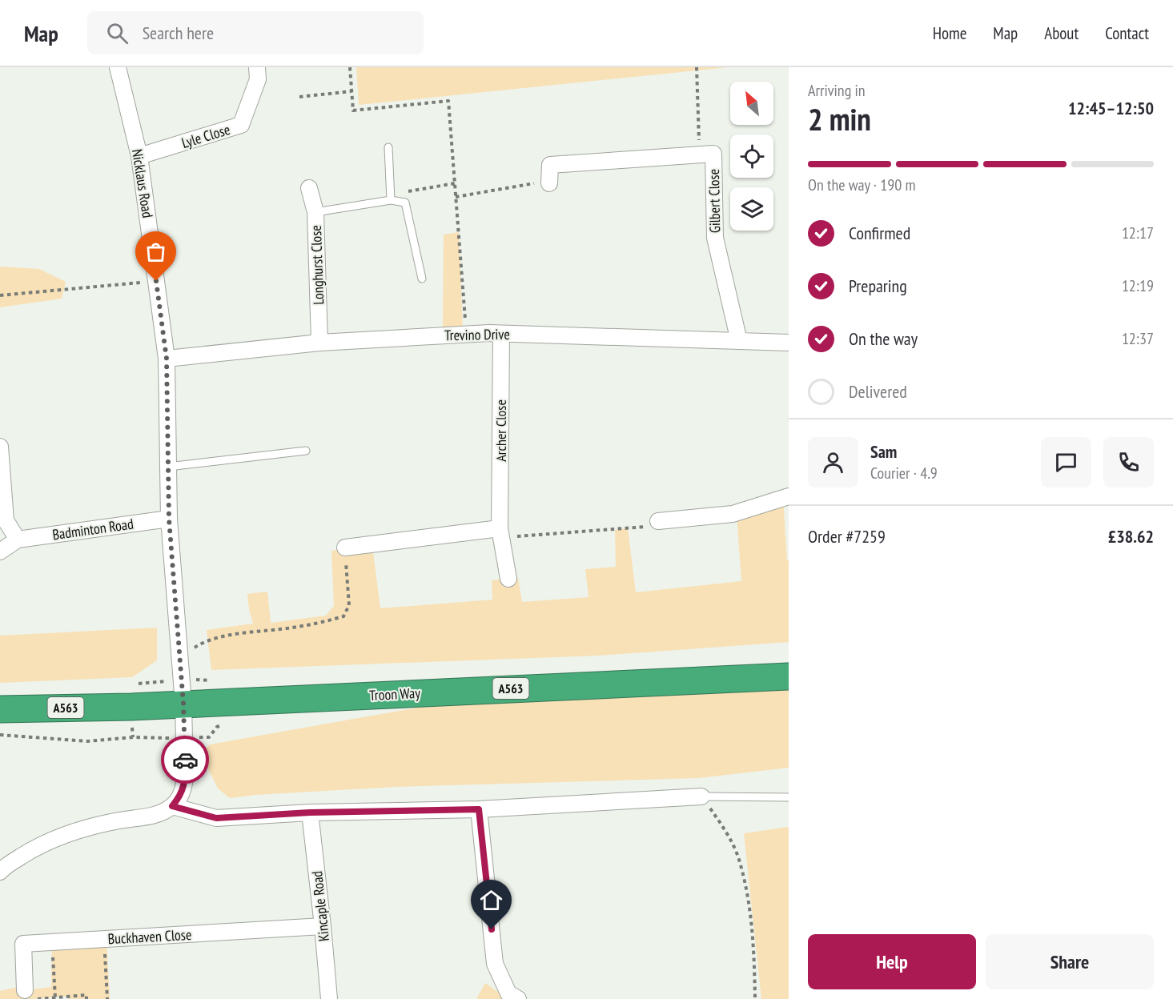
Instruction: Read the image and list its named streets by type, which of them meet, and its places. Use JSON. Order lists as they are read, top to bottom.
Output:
{
  "streets": {
    "highway": ["A563", "Troon Way"],
    "street": [
      "Lyle Close",
      "Nicklaus Road",
      "Gilbert Close",
      "Longhurst Close",
      "Trevino Drive",
      "Archer Close",
      "Badminton Road",
      "Kincaple Road",
      "Buckhaven Close"
    ]
  },
  "crossings": [
    ["Lyle Close", "Nicklaus Road"],
    ["Nicklaus Road", "Trevino Drive"],
    ["Nicklaus Road", "Badminton Road"],
    ["Nicklaus Road", "Troon Way"],
    ["Gilbert Close", "Trevino Drive"],
    ["Longhurst Close", "Trevino Drive"],
    ["Trevino Drive", "Archer Close"],
    ["Kincaple Road", "Buckhaven Close"]
  ],
  "north": "top left",
  "page": {
    "header": "Map",
    "search": "Search here",
    "nav": [
      "Home",
      "Map",
      "About",
      "Contact"
    ],
    "heading": ["2 min", "Arriving in", "12:45–12:50"],
    "panel": [
      "Sam",
      "Courier · 4.9",
      "Order #7259",
      "£38.62"
    ],
    "bar": "On the way · 190 m",
    "list": [
      ["Confirmed", "12:17"],
      ["Preparing", "12:19"],
      ["On the way", "12:37"],
      "Delivered"
    ],
    "buttons": ["Help", "Share"]
  }
}
